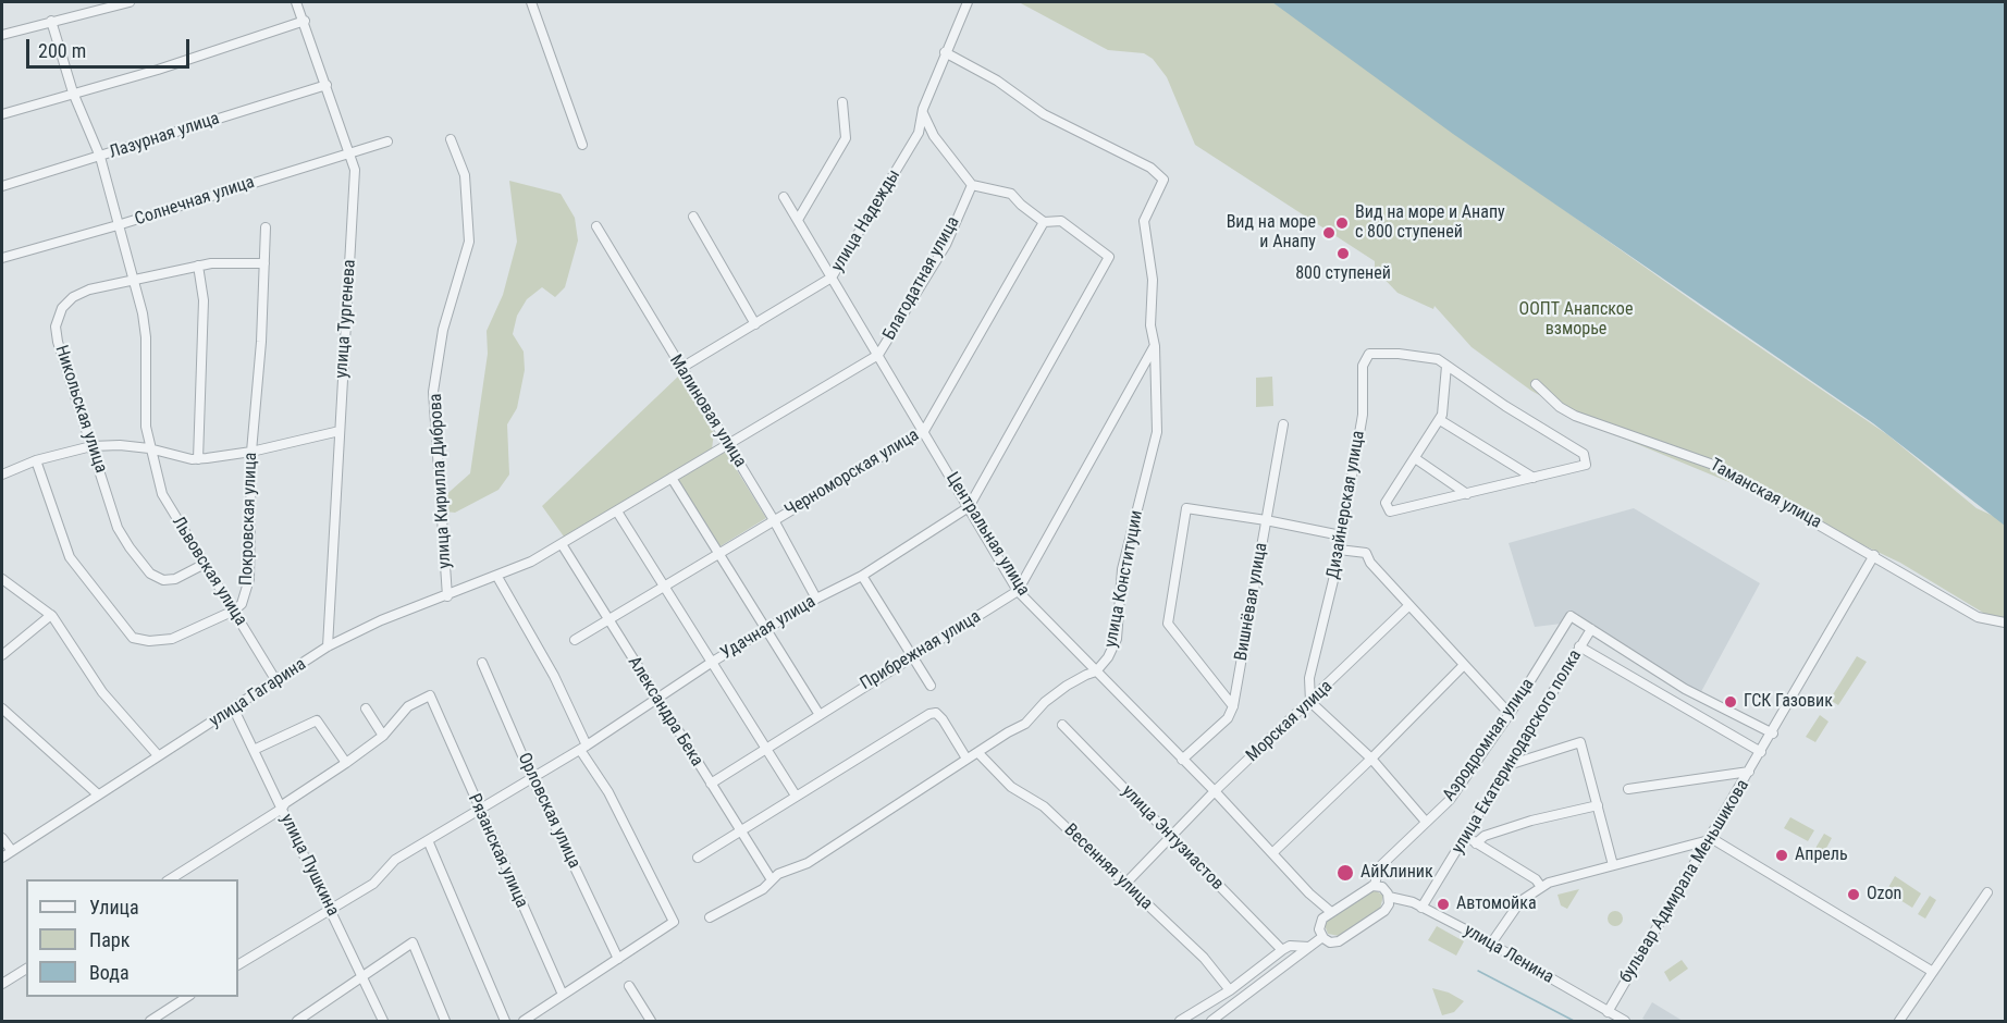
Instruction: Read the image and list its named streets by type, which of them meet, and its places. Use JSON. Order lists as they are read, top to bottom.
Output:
{
  "streets": {
    "street": [
      "Лазурная улица",
      "Солнечная улица",
      "улица Надежды",
      "Благодатная улица",
      "улица Тургенева",
      "Никольская улица",
      "Малиновая улица",
      "Черноморская улица",
      "улица Кирилла Диброва",
      "Таманская улица",
      "Дизайнерская улица",
      "Покровская улица",
      "Центральная улица",
      "Львовская улица",
      "улица Конституции",
      "Вишнёвая улица",
      "Удачная улица",
      "Прибрежная улица",
      "улица Гагарина",
      "Александра Бека",
      "Морская улица",
      "Аэродромная улица",
      "улица Екатеринодарского полка",
      "Орловская улица",
      "улица Энтузиастов",
      "Рязанская улица",
      "улица Пушкина",
      "Весенняя улица",
      "бульвар Адмирала Меньшикова",
      "улица Ленина"
    ]
  },
  "crossings": [
    ["Лазурная улица", "улица Тургенева"],
    ["Лазурная улица", "Львовская улица"],
    ["Солнечная улица", "улица Тургенева"],
    ["Солнечная улица", "Львовская улица"],
    ["улица Надежды", "Малиновая улица"],
    ["улица Надежды", "Центральная улица"],
    ["улица Надежды", "улица Конституции"],
    ["Благодатная улица", "Малиновая улица"],
    ["Благодатная улица", "Центральная улица"],
    ["Благодатная улица", "улица Гагарина"],
    ["улица Тургенева", "улица Гагарина"],
    ["Никольская улица", "Покровская улица"],
    ["Никольская улица", "Львовская улица"],
    ["Малиновая улица", "Черноморская улица"],
    ["Малиновая улица", "Удачная улица"],
    ["Черноморская улица", "Центральная улица"],
    ["Черноморская улица", "Удачная улица"],
    ["Черноморская улица", "Александра Бека"],
    ["улица Кирилла Диброва", "улица Гагарина"],
    ["Таманская улица", "бульвар Адмирала Меньшикова"],
    ["Дизайнерская улица", "Морская улица"],
    ["Покровская улица", "Львовская улица"],
    ["Центральная улица", "улица Конституции"],
    ["Центральная улица", "Вишнёвая улица"],
    ["Центральная улица", "Удачная улица"],
    ["Центральная улица", "Прибрежная улица"],
    ["Центральная улица", "Морская улица"],
    ["Львовская улица", "улица Гагарина"],
    ["улица Конституции", "Прибрежная улица"],
    ["Удачная улица", "Александра Бека"],
    ["Удачная улица", "Орловская улица"],
    ["Удачная улица", "Рязанская улица"],
    ["Удачная улица", "улица Пушкина"],
    ["Прибрежная улица", "Александра Бека"],
    ["улица Гагарина", "Александра Бека"],
    ["улица Гагарина", "улица Пушкина"],
    ["Морская улица", "улица Энтузиастов"],
    ["Морская улица", "Весенняя улица"],
    ["Аэродромная улица", "улица Екатеринодарского полка"],
    ["улица Екатеринодарского полка", "улица Ленина"],
    ["бульвар Адмирала Меньшикова", "улица Ленина"]
  ],
  "parks": ["ООПТ Анапское взморье"],
  "places": [
    "Вид на море и Анапу с 800 ступеней",
    "Вид на море и Анапу",
    "800 ступеней",
    "ГСК Газовик",
    "Апрель",
    "АйКлиник",
    "Ozon",
    "Автомойка"
  ],
  "legend": ["Улица", "Парк", "Вода"],
  "scale_bar": "200 m"
}
